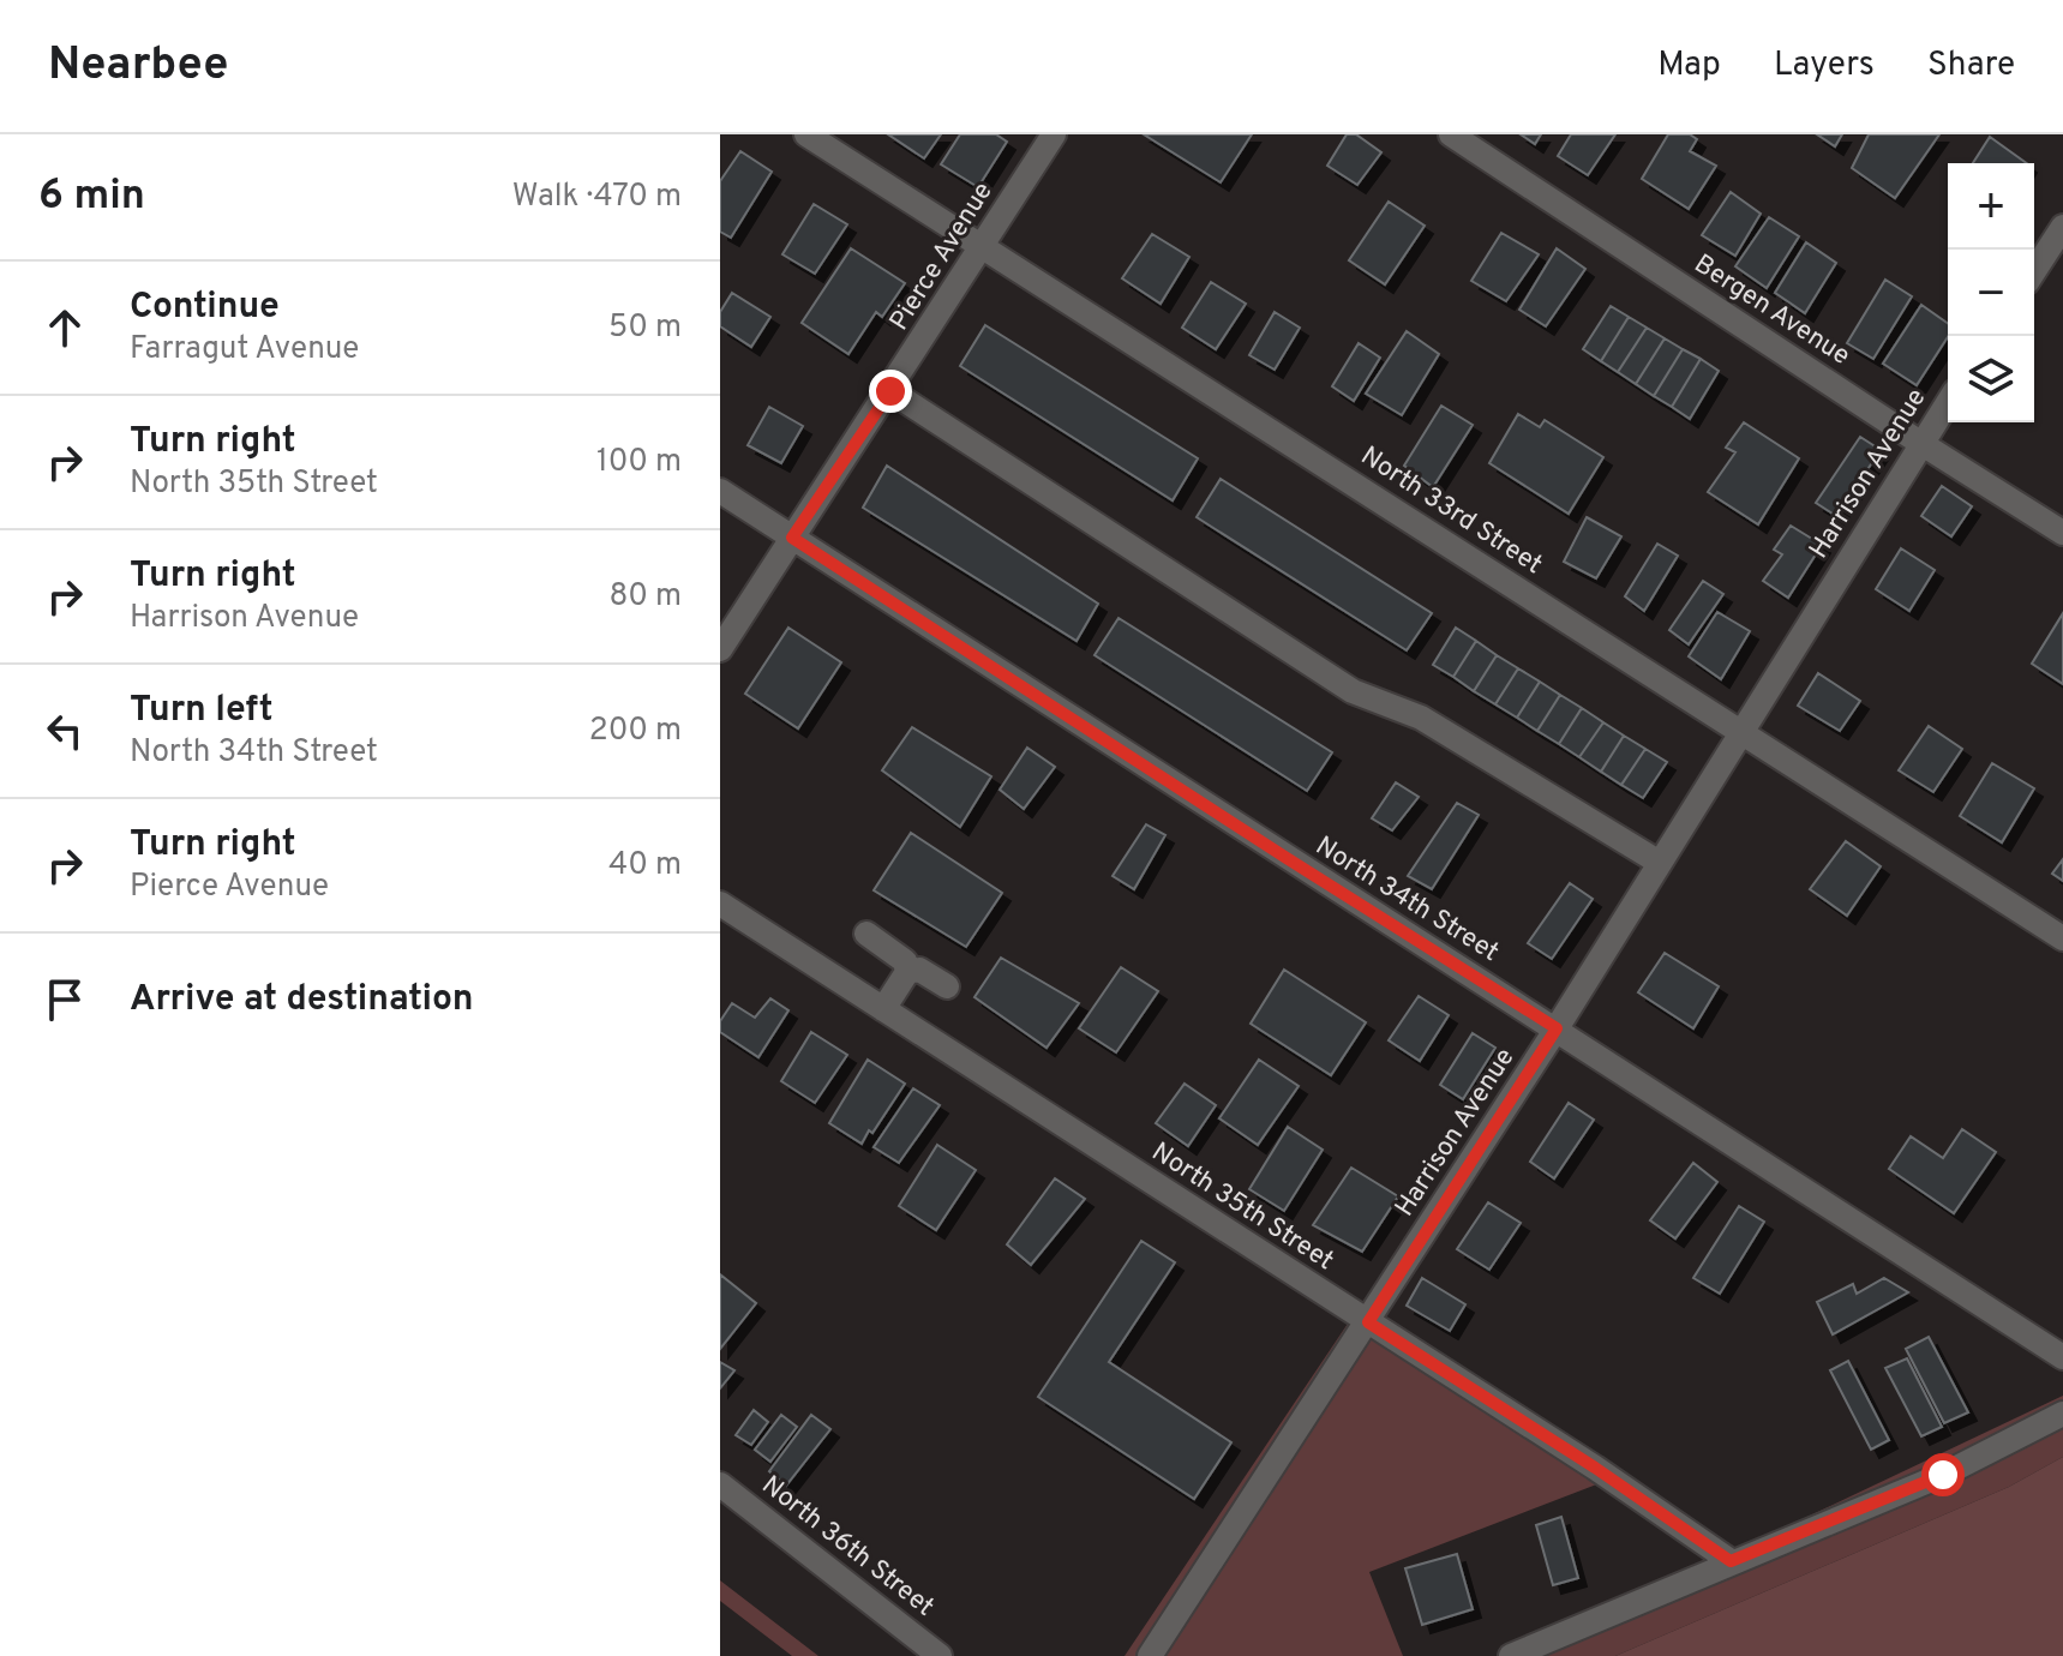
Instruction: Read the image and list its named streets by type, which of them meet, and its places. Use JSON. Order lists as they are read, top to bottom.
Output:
{
  "streets": {
    "street": [
      "Pierce Avenue",
      "Bergen Avenue",
      "Harrison Avenue",
      "North 33rd Street",
      "North 34th Street",
      "North 35th Street",
      "North 36th Street"
    ]
  },
  "crossings": [
    ["Pierce Avenue", "North 33rd Street"],
    ["Pierce Avenue", "North 34th Street"],
    ["Bergen Avenue", "Harrison Avenue"],
    ["Harrison Avenue", "North 33rd Street"],
    ["Harrison Avenue", "North 34th Street"],
    ["Harrison Avenue", "North 35th Street"]
  ],
  "page": {
    "header": "Nearbee",
    "nav": ["Map", "Layers", "Share"],
    "heading": ["6 min", "Walk · 470 m"],
    "map_buttons": ["+", "−"],
    "list": [
      ["Continue", "Farragut Avenue", "50 m"],
      ["Turn right", "North 35th Street", "100 m"],
      ["Turn right", "Harrison Avenue", "80 m"],
      ["Turn left", "North 34th Street", "200 m"],
      ["Turn right", "Pierce Avenue", "40 m"],
      "Arrive at destination"
    ]
  }
}
